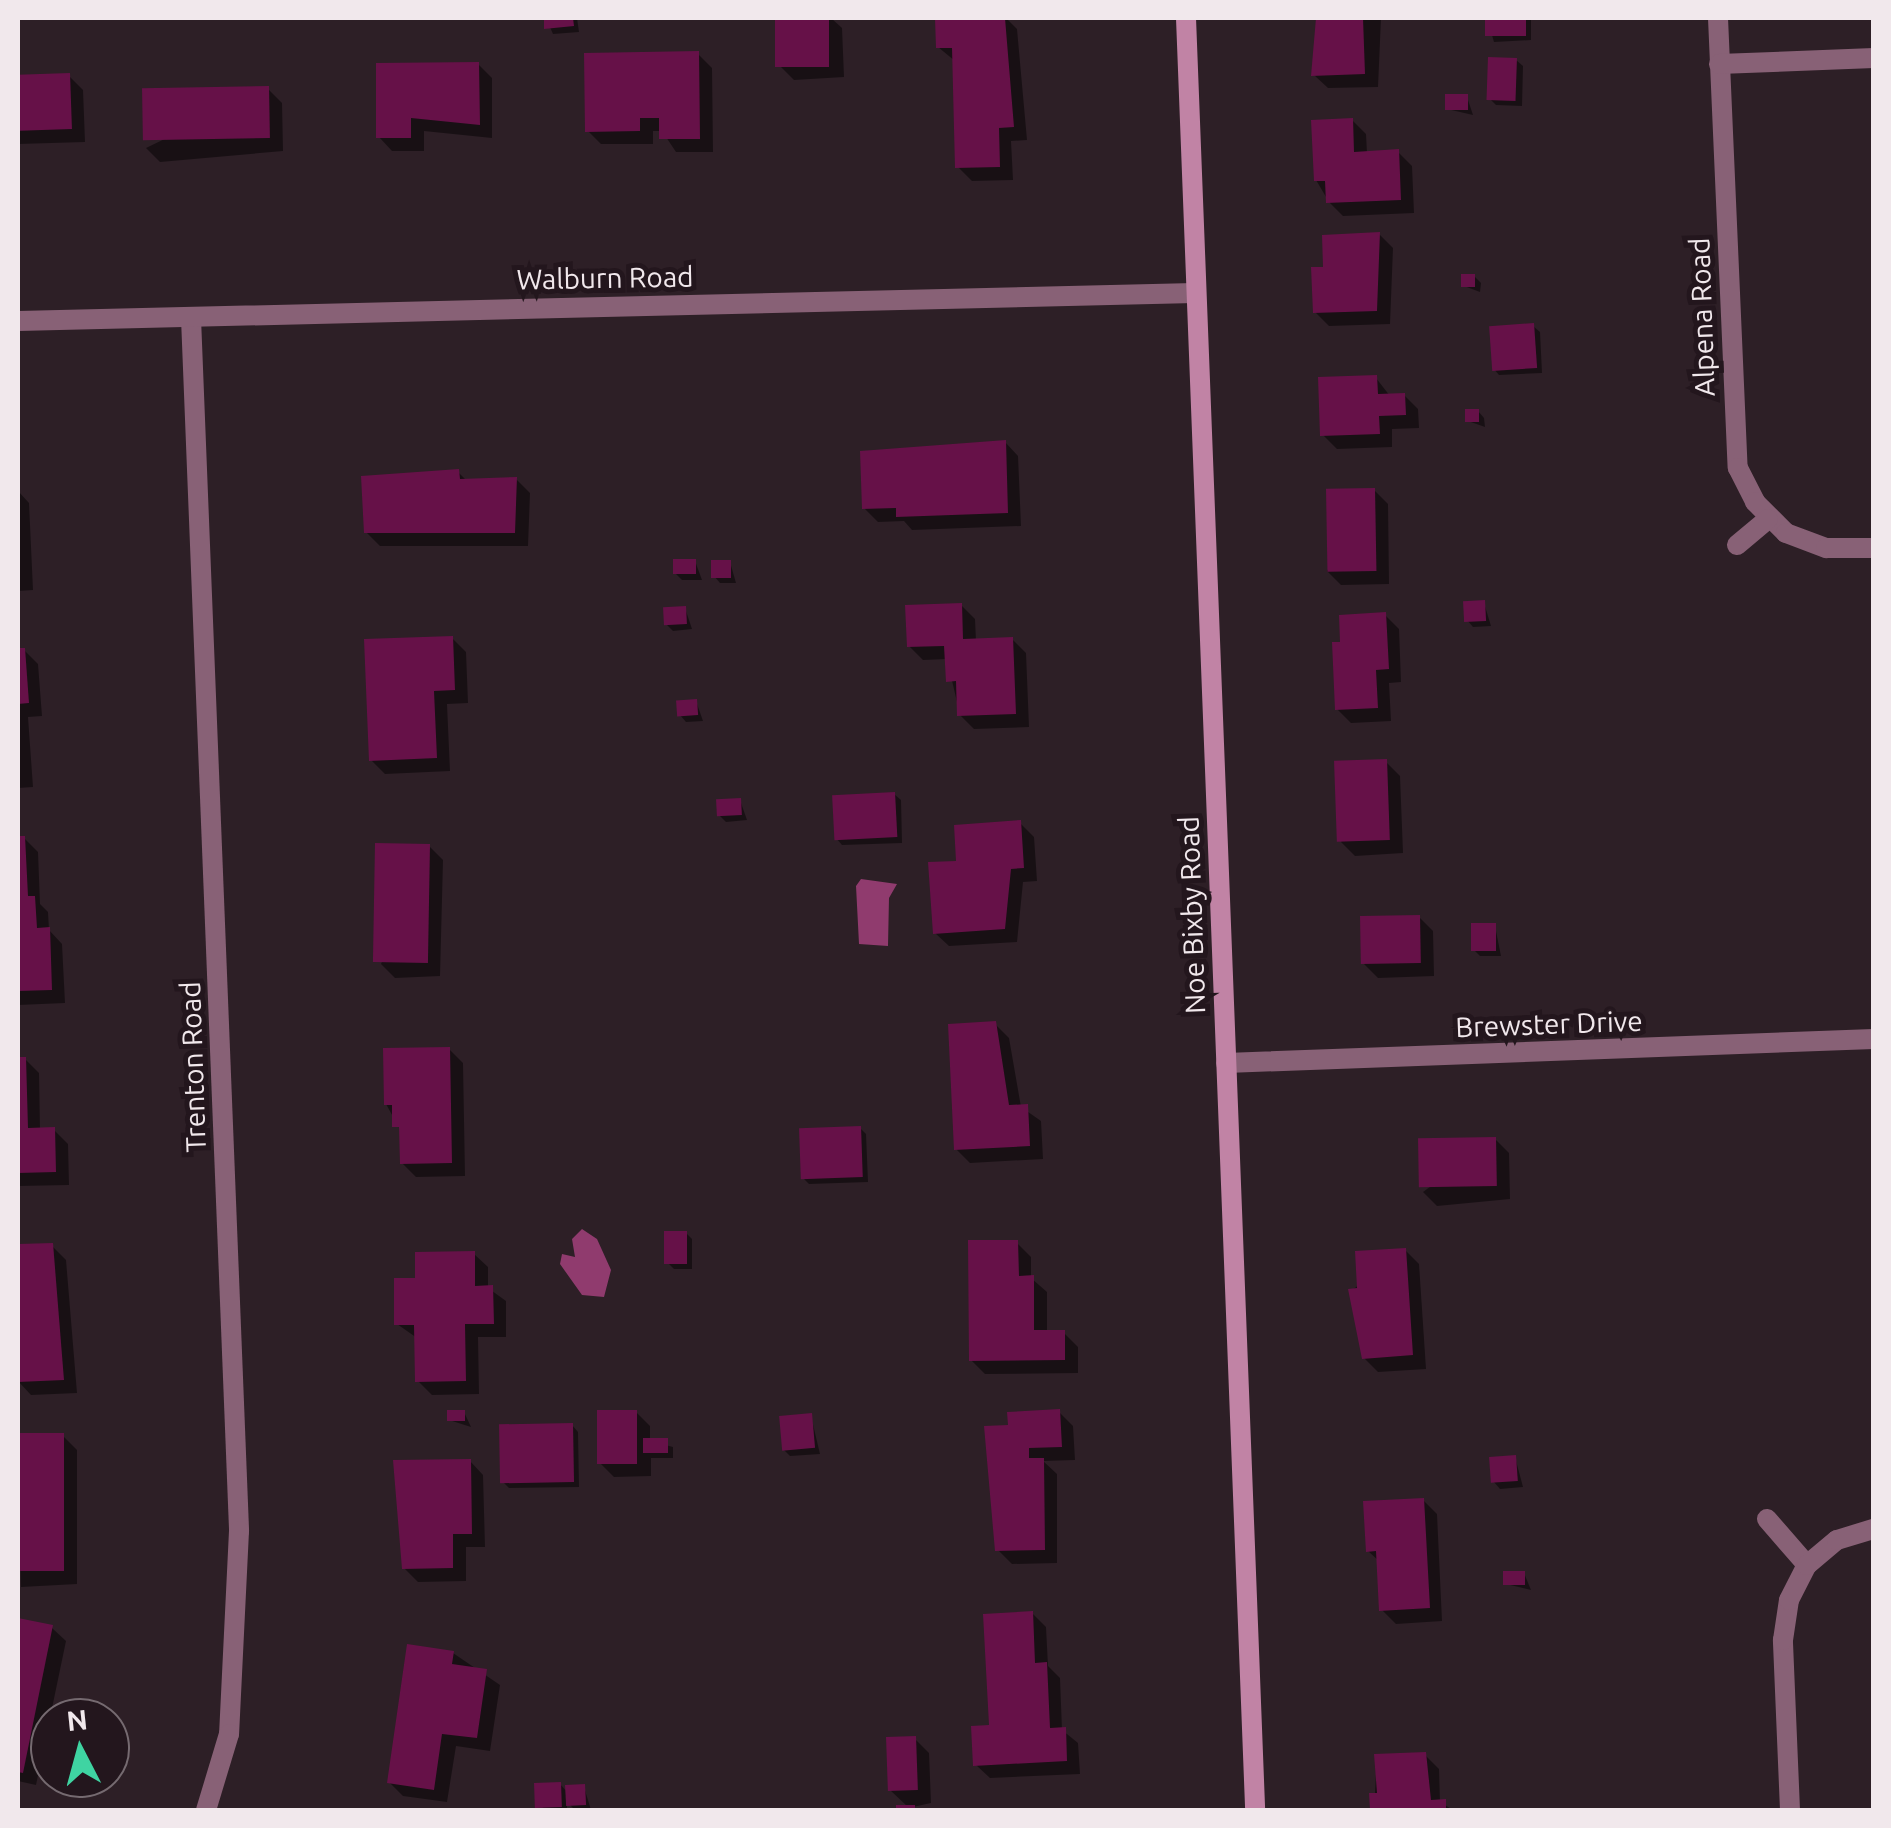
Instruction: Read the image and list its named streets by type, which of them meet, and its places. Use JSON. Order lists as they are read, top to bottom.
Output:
{
  "streets": {
    "street": [
      "Walburn Road",
      "Alpena Road",
      "Noe Bixby Road",
      "Brewster Drive",
      "Trenton Road"
    ]
  },
  "crossings": [
    ["Walburn Road", "Noe Bixby Road"],
    ["Walburn Road", "Trenton Road"],
    ["Noe Bixby Road", "Brewster Drive"]
  ],
  "north": "top"
}
